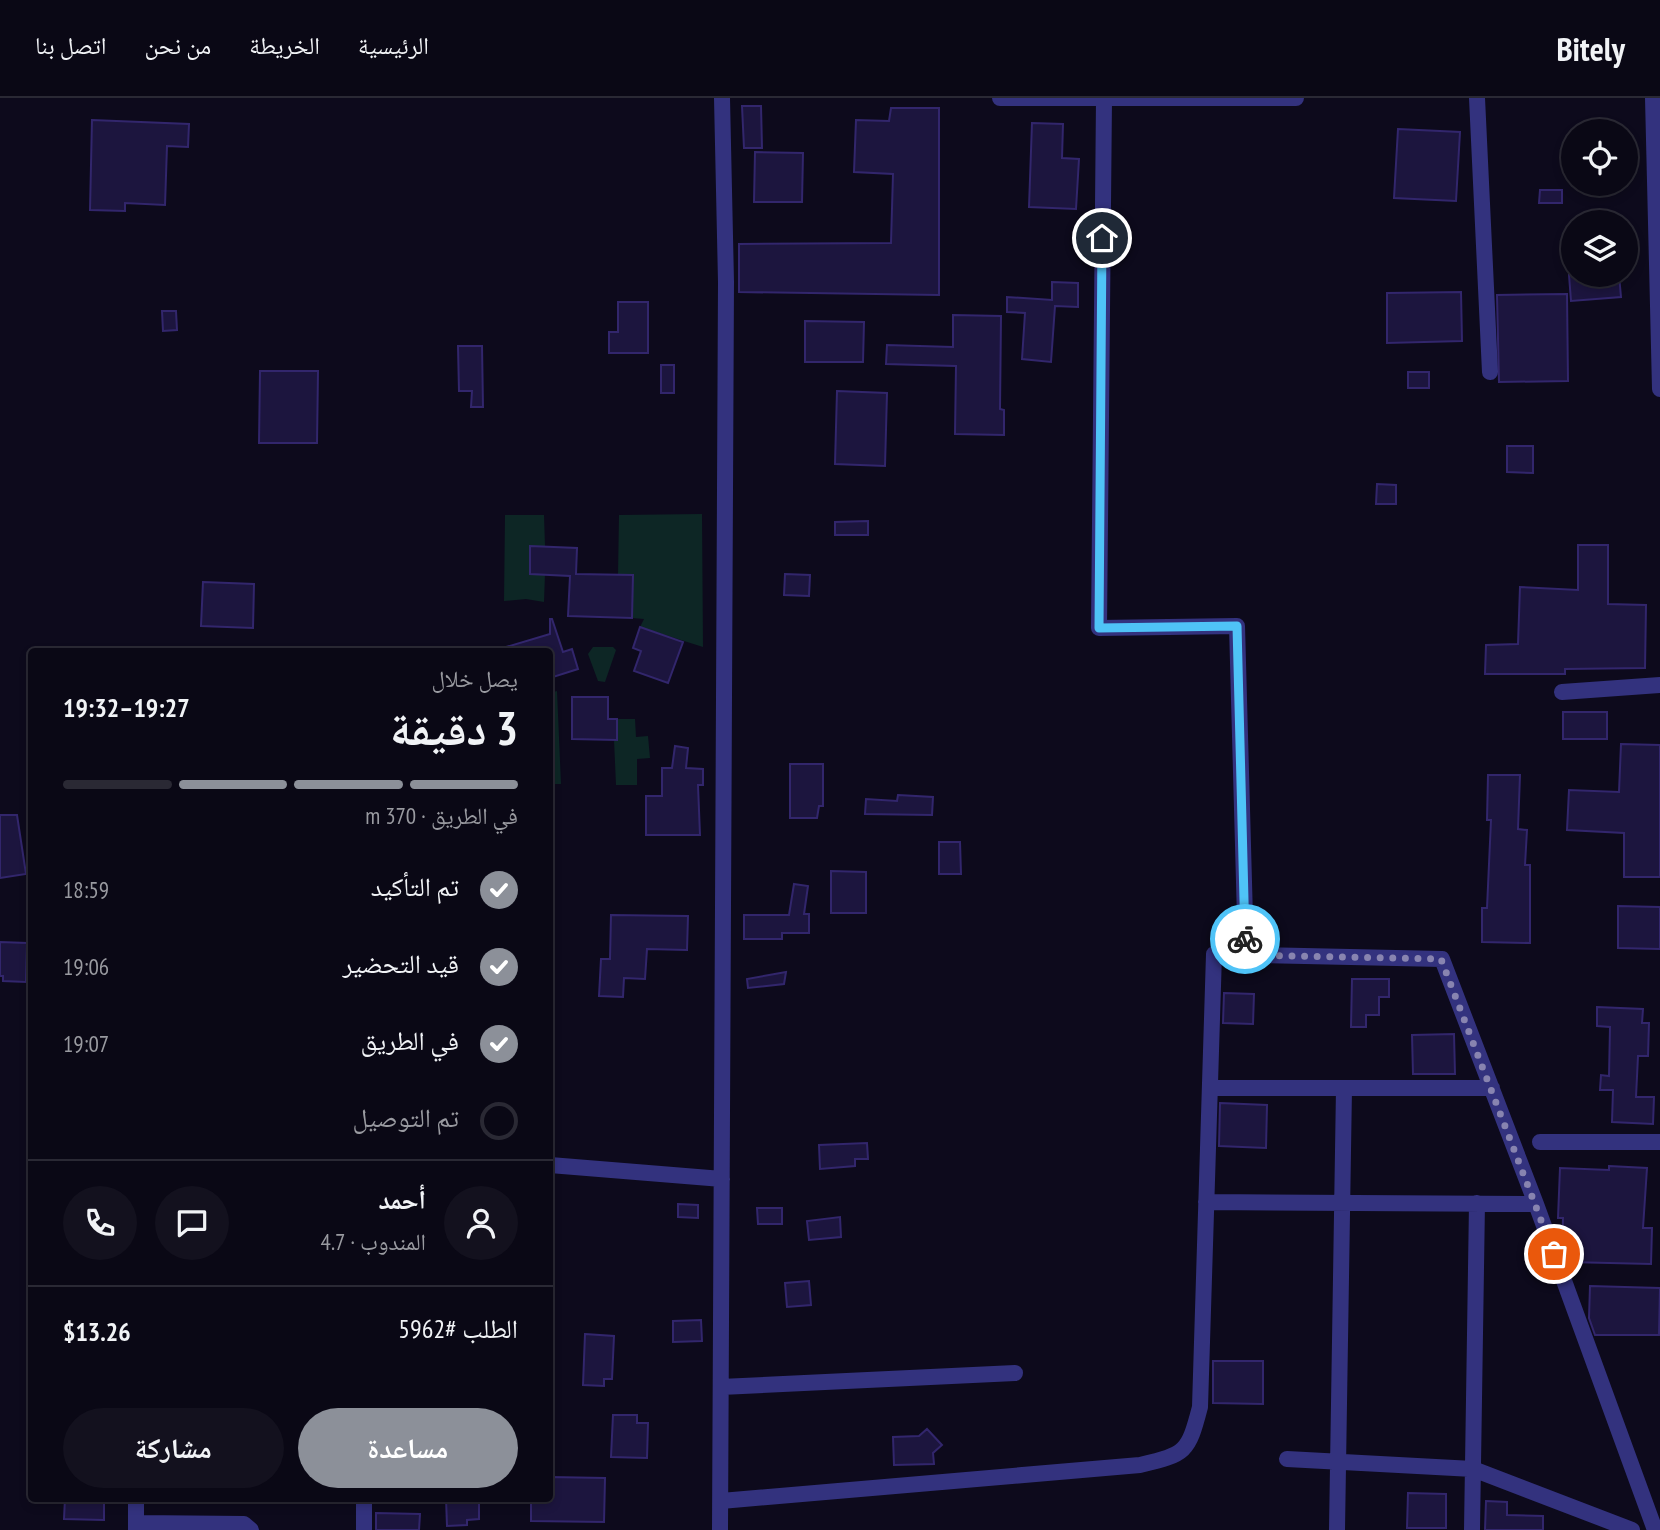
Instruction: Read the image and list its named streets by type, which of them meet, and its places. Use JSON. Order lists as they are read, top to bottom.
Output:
{
  "page": {
    "header": "Bitely",
    "nav": [
      "الرئيسية",
      "الخريطة",
      "من نحن",
      "اتصل بنا"
    ],
    "heading": ["3 دقيقة", "يصل خلال", "19:27–19:32"],
    "panel": [
      "أحمد",
      "المندوب · 4.7",
      "الطلب #5962",
      "$13.26"
    ],
    "bar": "في الطريق · 370 m",
    "list": [
      ["تم التأكيد", "18:59"],
      ["قيد التحضير", "19:06"],
      ["في الطريق", "19:07"],
      "تم التوصيل"
    ],
    "buttons": ["مساعدة", "مشاركة"]
  }
}
